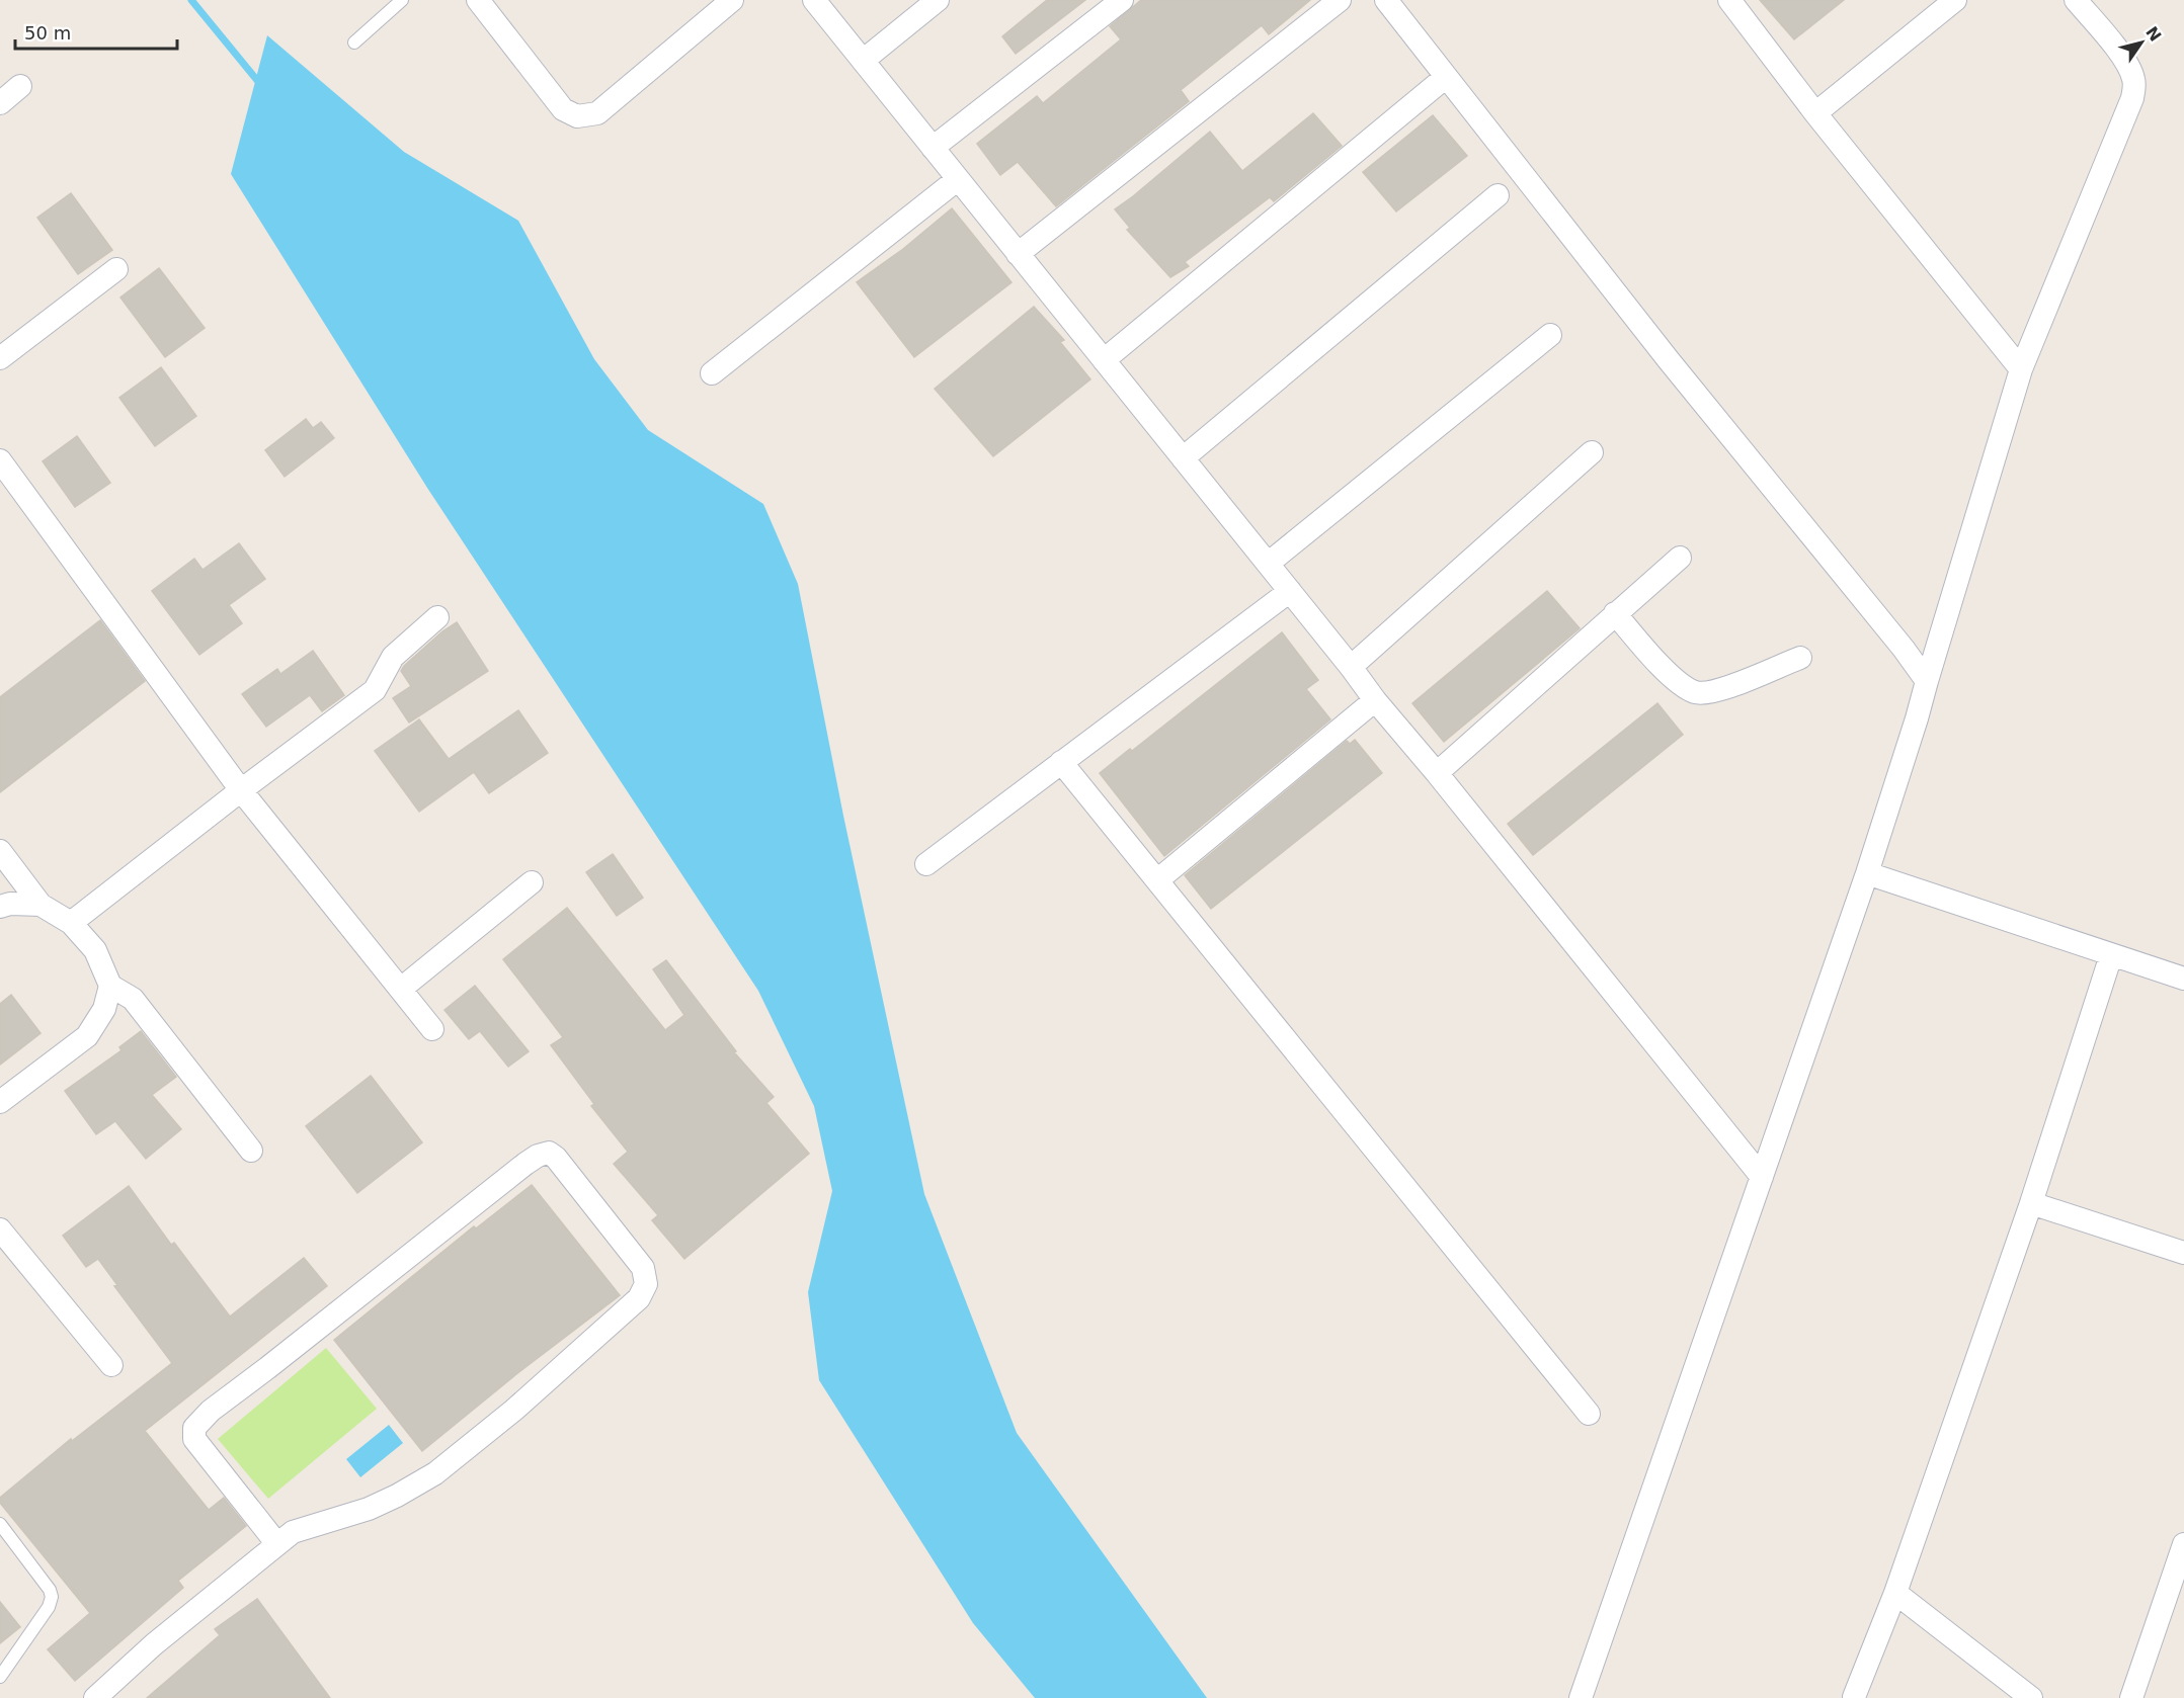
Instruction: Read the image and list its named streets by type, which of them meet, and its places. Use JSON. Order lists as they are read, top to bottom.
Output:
{
  "scale_bar": "50 m",
  "north": "top right"
}
